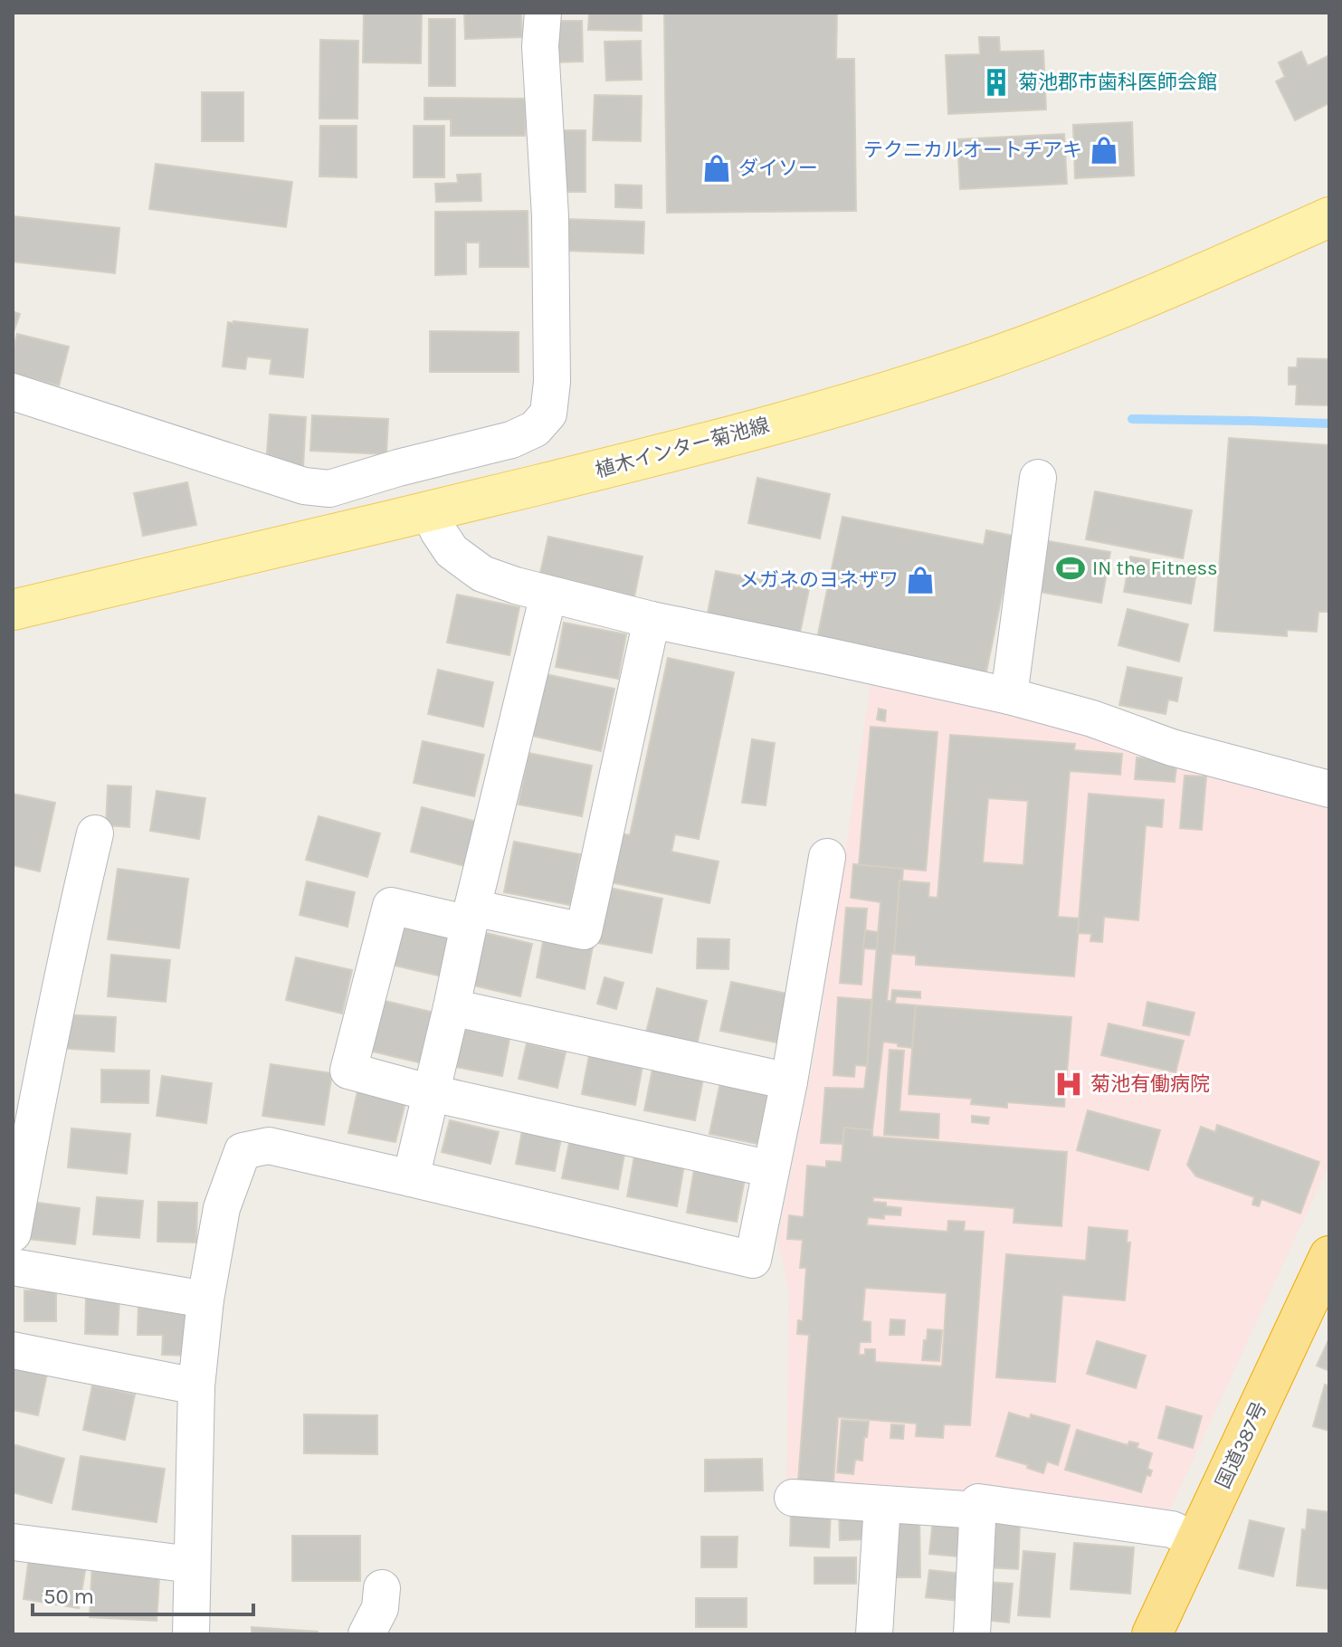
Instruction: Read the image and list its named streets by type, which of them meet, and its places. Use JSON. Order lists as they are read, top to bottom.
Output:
{
  "streets": {
    "highway": ["国道387号"],
    "main road": ["植木インター菊池線"]
  },
  "places": {
    "building": ["菊池郡市歯科医師会館"],
    "shop": ["テクニカルオートチアキ", "ダイソー", "メガネのヨネザワ"],
    "sports": ["IN the Fitness"],
    "hospital": ["菊池有働病院"]
  },
  "scale_bar": "50 m"
}
